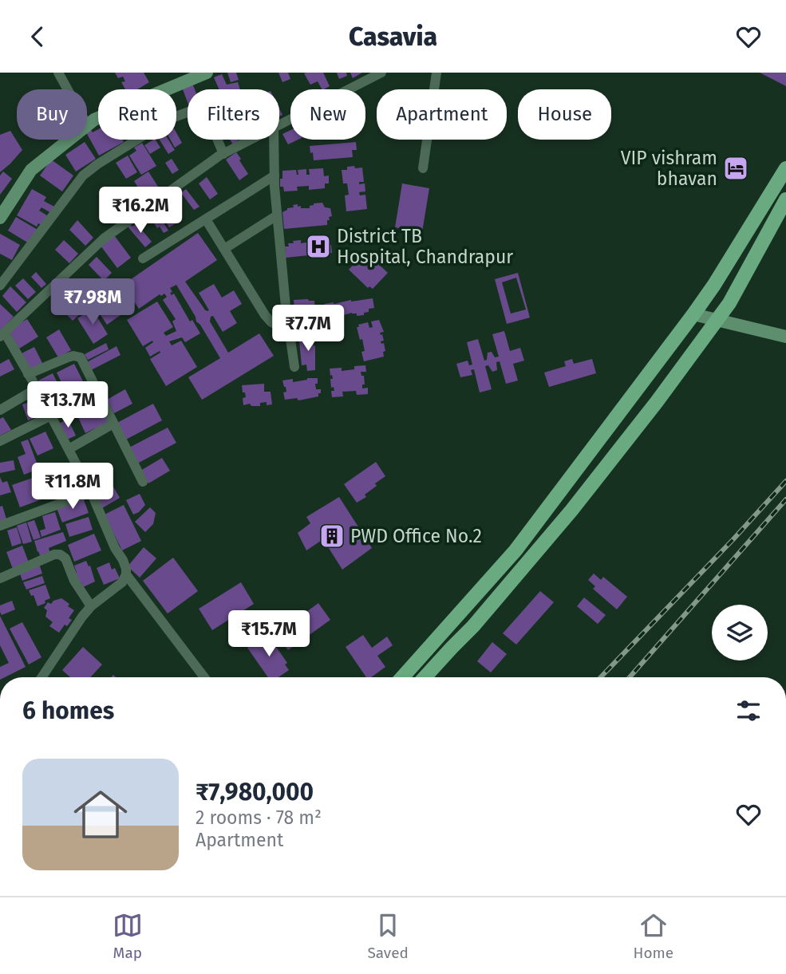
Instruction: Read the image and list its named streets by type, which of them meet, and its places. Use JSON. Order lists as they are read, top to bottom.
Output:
{
  "places": {
    "hotel": ["VIP vishram bhavan"],
    "hospital": ["District TB Hospital, Chandrapur"],
    "building": ["PWD Office No.2"]
  },
  "page": {
    "header": "Casavia",
    "chip": [
      "Buy",
      "Rent",
      "Filters",
      "New",
      "Apartment",
      "House"
    ],
    "price": [
      "₹16.2M",
      "₹7.98M",
      "₹7.7M",
      "₹13.7M",
      "₹11.8M",
      "₹15.7M"
    ],
    "heading": "6 homes",
    "list": [
      {
        "name": "₹7,980,000",
        "note": "2 rooms · 78 m² · Apartment"
      }
    ],
    "tabs": ["Map", "Saved", "Home"]
  }
}
